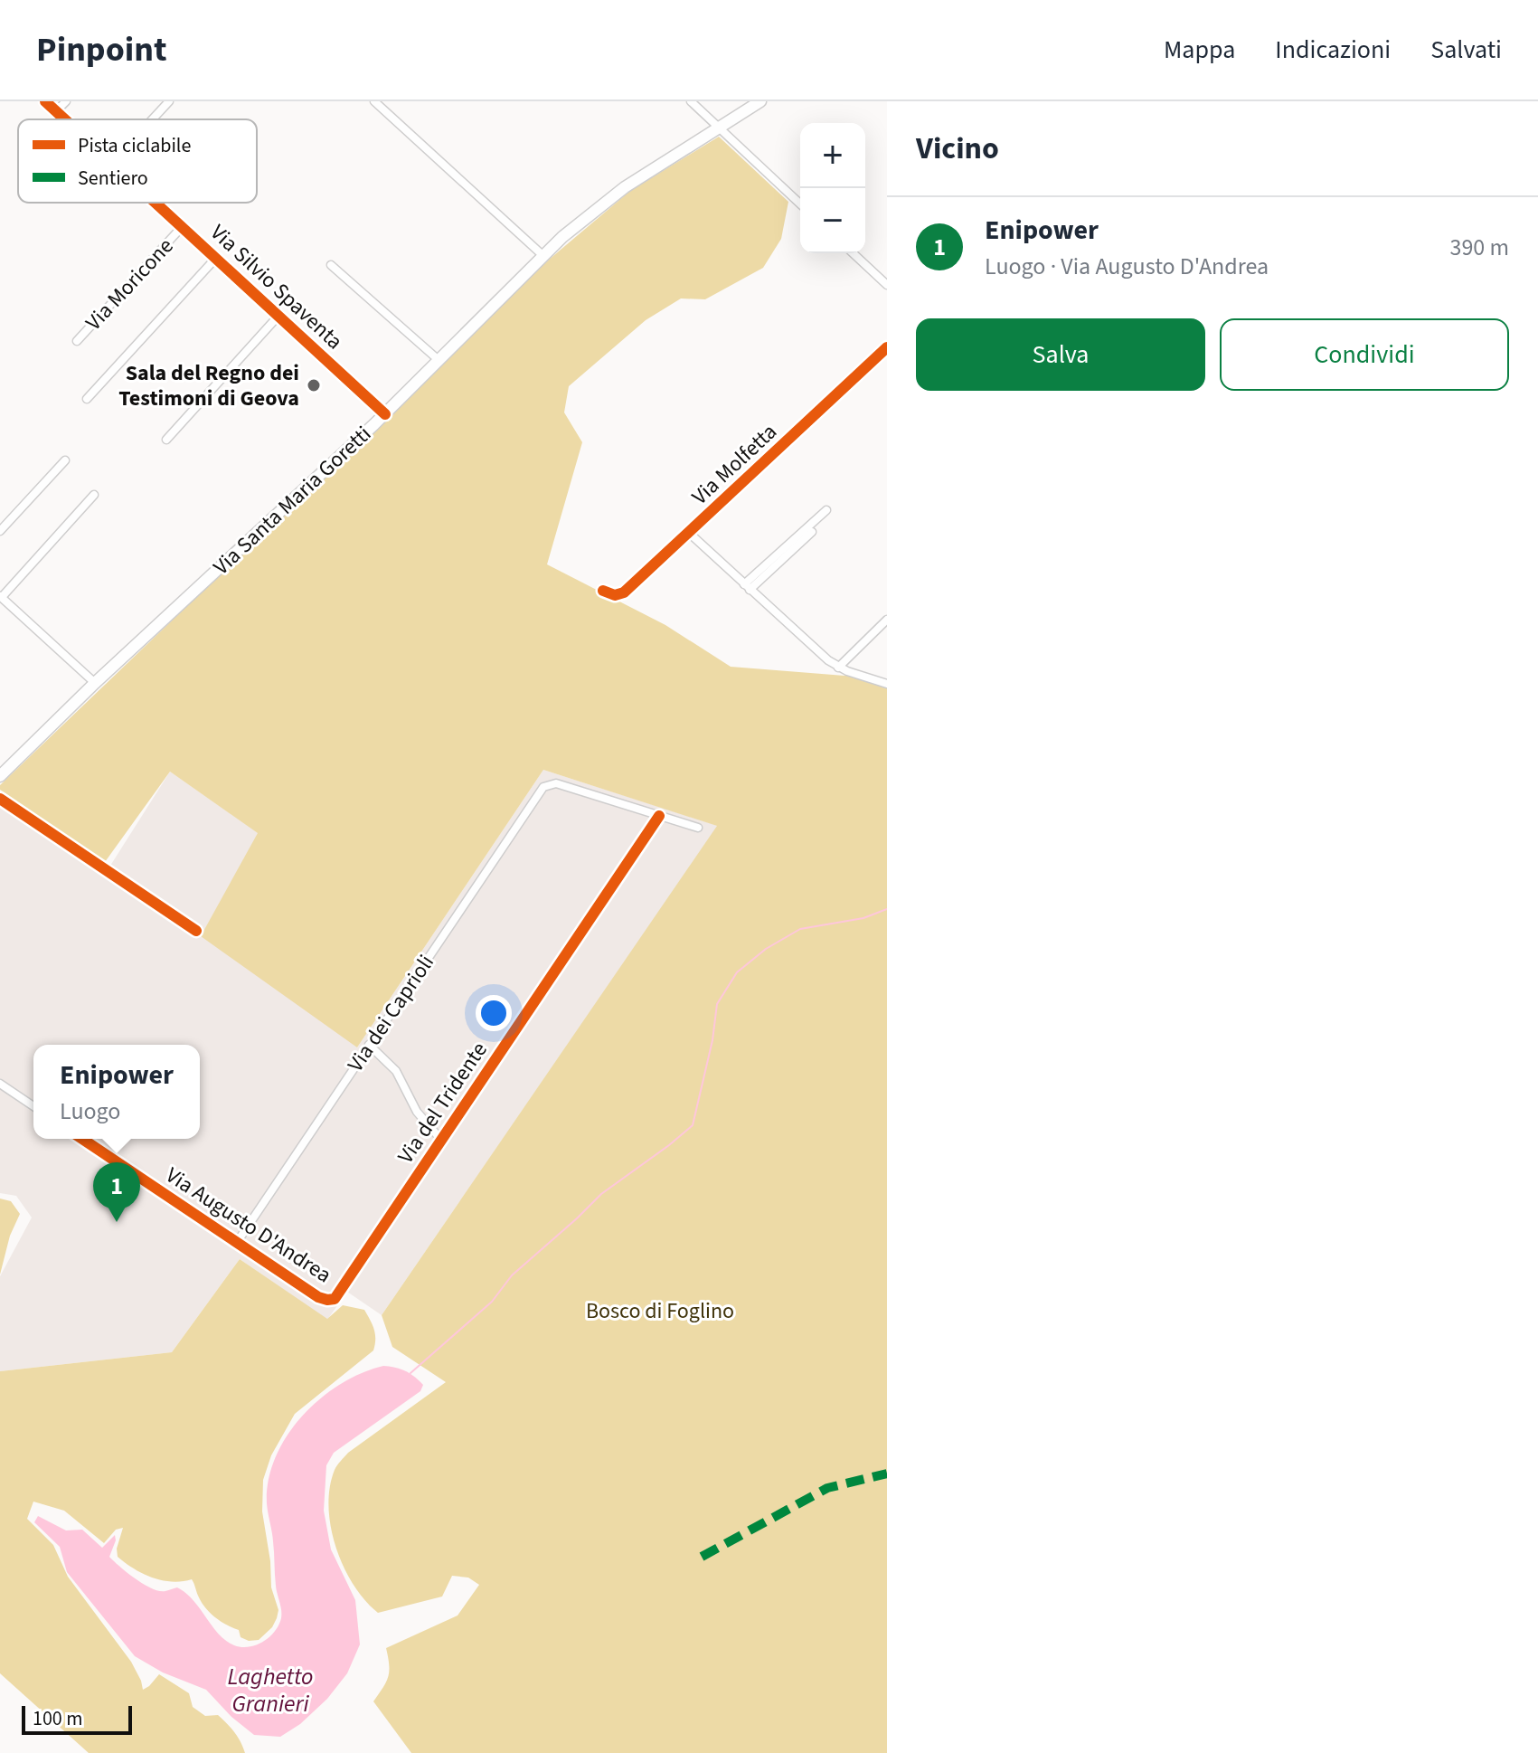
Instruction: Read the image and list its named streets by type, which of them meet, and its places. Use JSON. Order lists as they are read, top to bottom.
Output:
{
  "streets": {
    "main road": ["Via Santa Maria Goretti"],
    "street": [
      "Via Moricone",
      "Via Silvio Spaventa",
      "Via Molfetta",
      "Via dei Caprioli",
      "Via del Tridente",
      "Via Augusto D'Andrea"
    ]
  },
  "crossings": [
    ["Via Moricone", "Via Silvio Spaventa"],
    ["Via Silvio Spaventa", "Via Santa Maria Goretti"],
    ["Via dei Caprioli", "Via del Tridente"],
    ["Via dei Caprioli", "Via Augusto D'Andrea"],
    ["Via del Tridente", "Via Augusto D'Andrea"]
  ],
  "water": ["Laghetto Granieri"],
  "parks": ["Bosco di Foglino"],
  "places": ["Sala del Regno dei Testimoni di Geova"],
  "legend": ["Pista ciclabile", "Sentiero"],
  "scale_bar": "100 m",
  "page": {
    "header": "Pinpoint",
    "nav": ["Mappa", "Indicazioni", "Salvati"],
    "heading": "Vicino",
    "map_buttons": ["+", "−"],
    "list": [
      {
        "mark": "1",
        "name": "Enipower",
        "note": "Luogo · Via Augusto D'Andrea",
        "value": "390 m"
      }
    ],
    "buttons": ["Salva", "Condividi"],
    "popup": ["Enipower", "Luogo"],
    "pins": "1",
    "scale": "100 m"
  }
}
